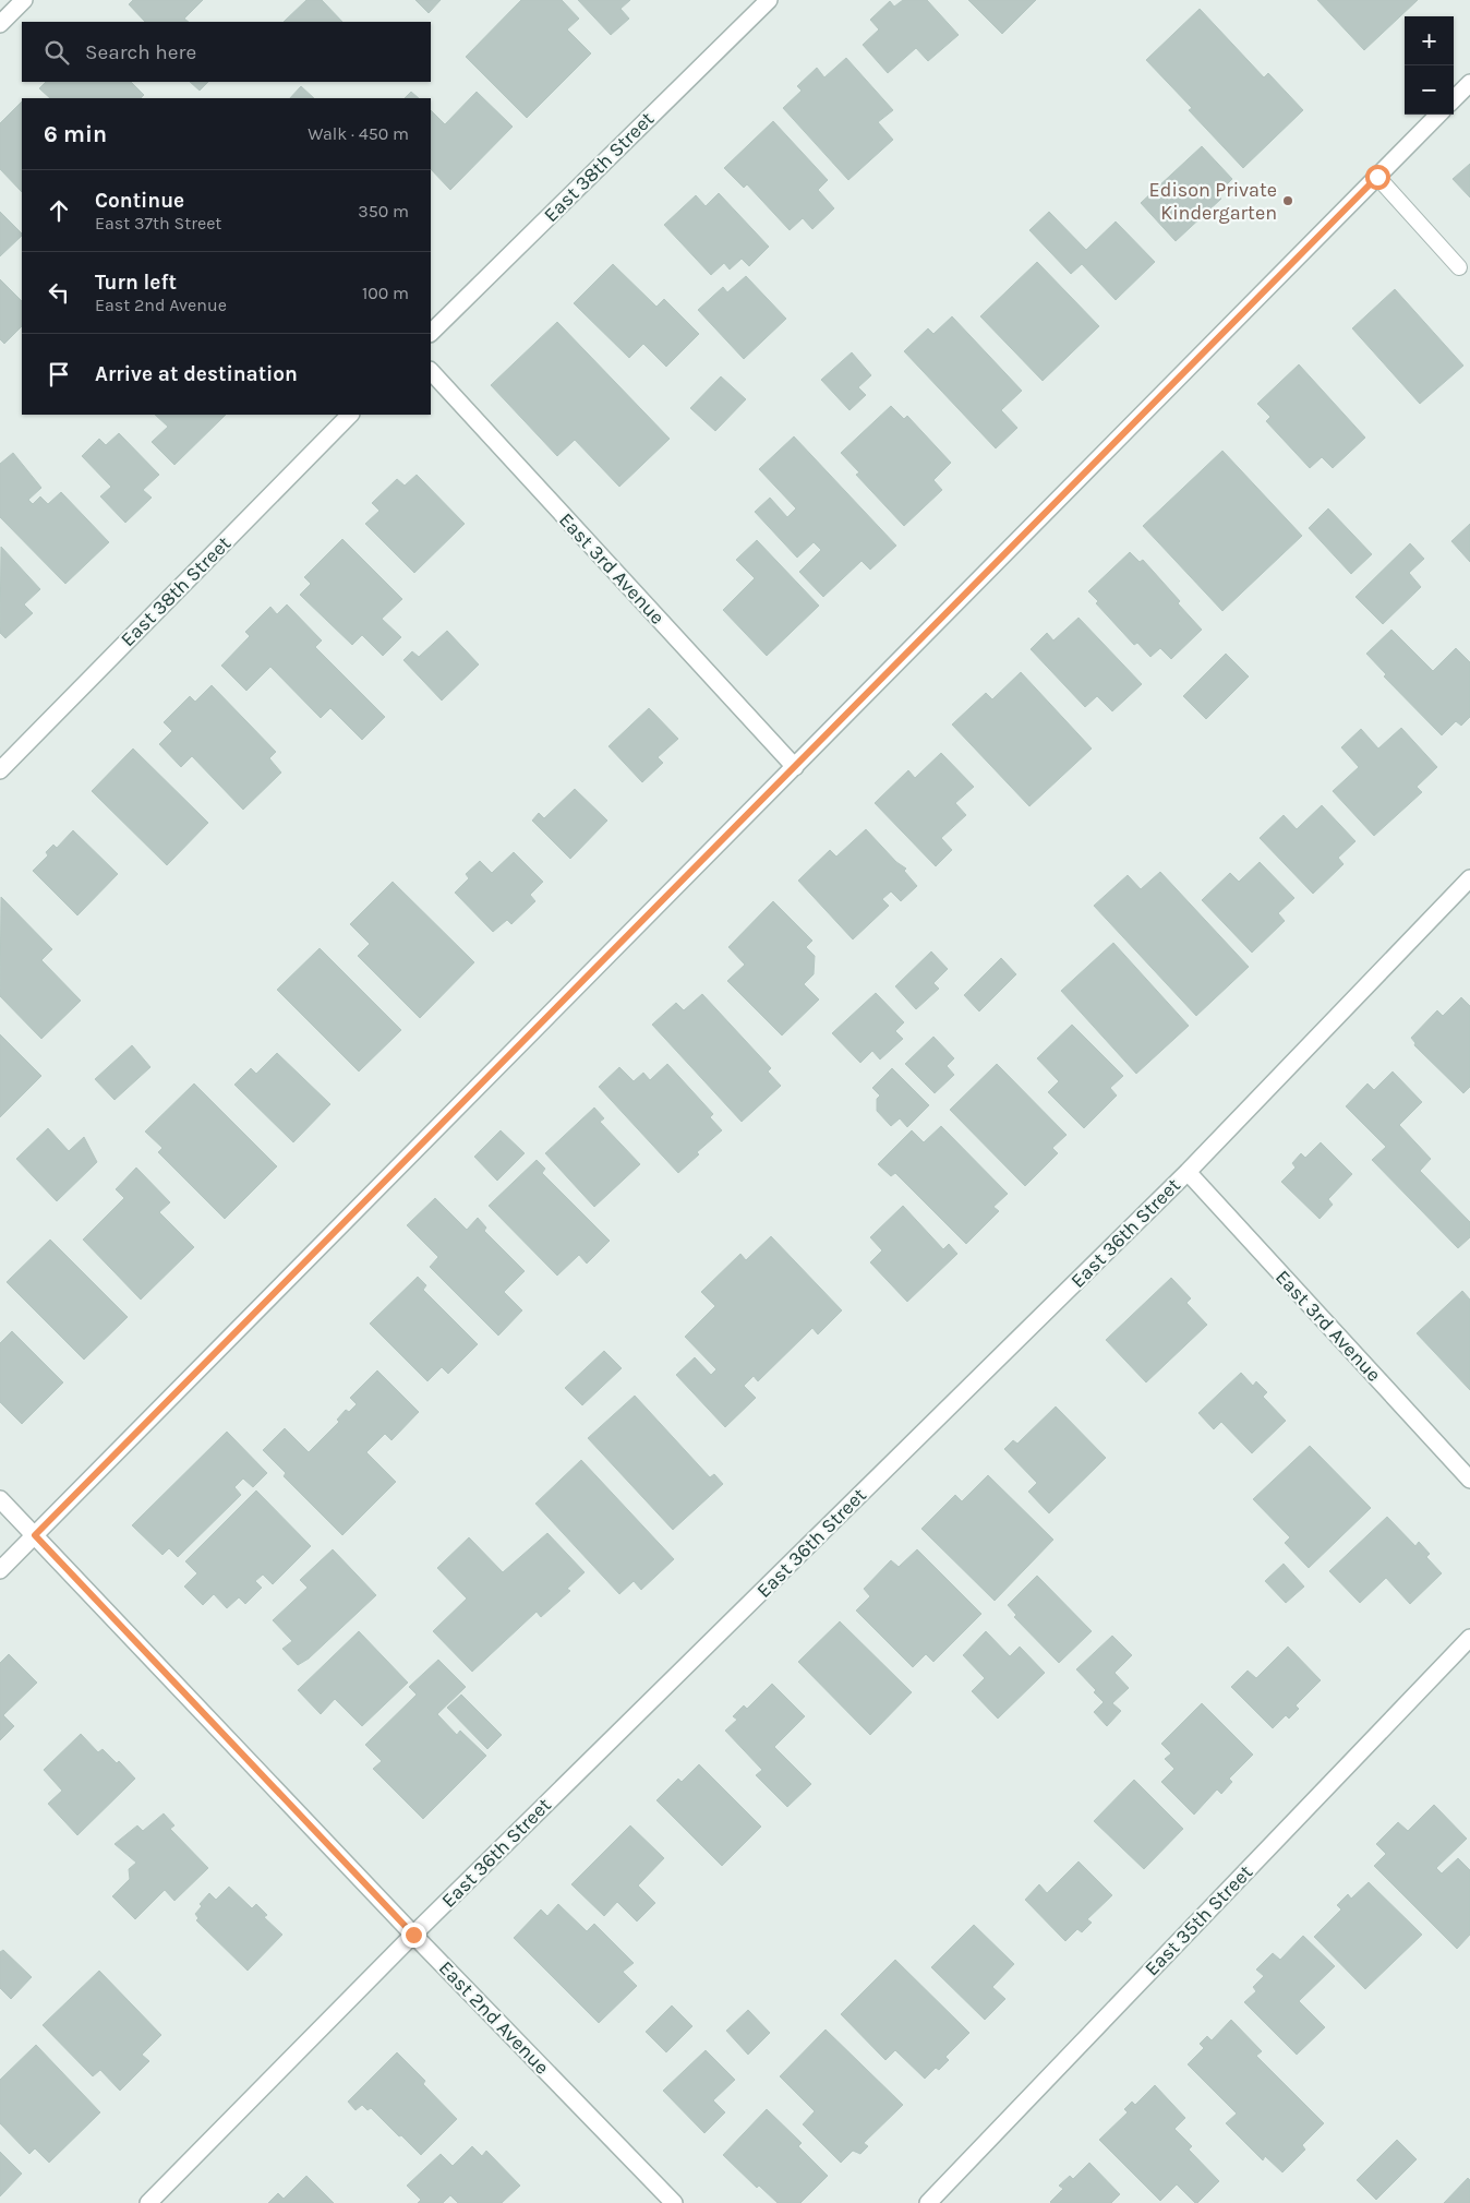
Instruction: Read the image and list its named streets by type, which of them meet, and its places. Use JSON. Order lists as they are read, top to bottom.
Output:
{
  "streets": {
    "street": [
      "East 38th Street",
      "East 3rd Avenue",
      "East 36th Street",
      "East 35th Street",
      "East 2nd Avenue"
    ]
  },
  "crossings": [
    ["East 3rd Avenue", "East 36th Street"],
    ["East 36th Street", "East 2nd Avenue"]
  ],
  "places": ["Edison Private Kindergarten"],
  "page": {
    "map_buttons": ["+", "−"],
    "search": "Search here",
    "heading": ["6 min", "Walk · 450 m"],
    "list": [
      ["Continue", "East 37th Street", "350 m"],
      ["Turn left", "East 2nd Avenue", "100 m"],
      "Arrive at destination"
    ]
  }
}
